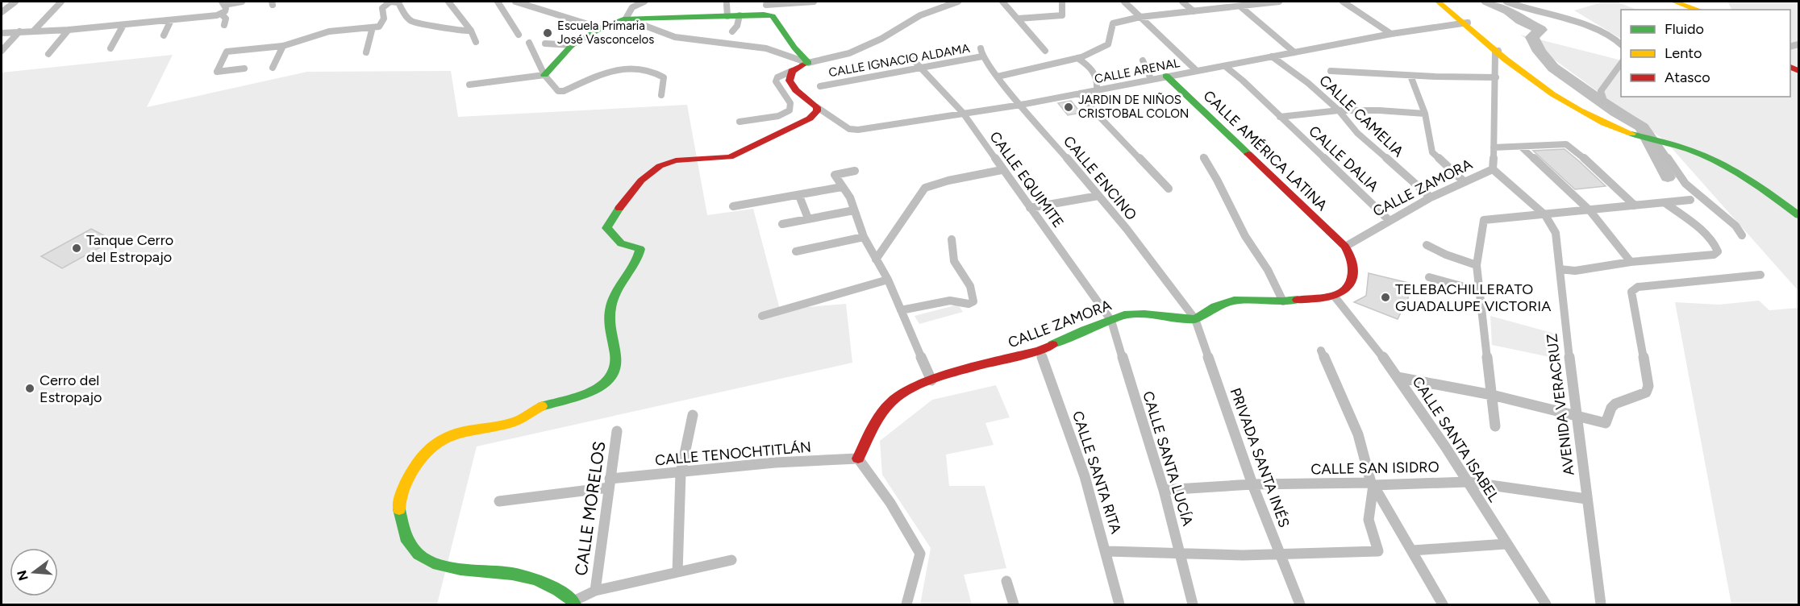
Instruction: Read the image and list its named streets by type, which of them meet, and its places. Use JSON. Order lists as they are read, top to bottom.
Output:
{
  "streets": {
    "street": [
      "CALLE IGNACIO ALDAMA",
      "CALLE ARENAL",
      "CALLE CAMELIA",
      "CALLE AMÉRICA LATINA",
      "CALLE DALIA",
      "CALLE ENCINO",
      "CALLE EQUIMITE",
      "CALLE ZAMORA",
      "AVENIDA VERACRUZ",
      "CALLE SANTA ISABEL",
      "CALLE TENOCHTITLÁN",
      "PRIVADA SANTA INÉS",
      "CALLE SANTA LUCÍA",
      "CALLE SAN ISIDRO",
      "CALLE SANTA RITA",
      "CALLE MORELOS"
    ]
  },
  "crossings": [
    ["CALLE IGNACIO ALDAMA", "CALLE ENCINO"],
    ["CALLE IGNACIO ALDAMA", "CALLE EQUIMITE"],
    ["CALLE ARENAL", "CALLE CAMELIA"],
    ["CALLE ARENAL", "CALLE AMÉRICA LATINA"],
    ["CALLE ARENAL", "CALLE DALIA"],
    ["CALLE ARENAL", "CALLE ENCINO"],
    ["CALLE ARENAL", "CALLE EQUIMITE"],
    ["CALLE CAMELIA", "CALLE ZAMORA"],
    ["CALLE AMÉRICA LATINA", "CALLE ZAMORA"],
    ["CALLE DALIA", "CALLE ZAMORA"],
    ["CALLE ENCINO", "CALLE ZAMORA"],
    ["CALLE ENCINO", "PRIVADA SANTA INÉS"],
    ["CALLE EQUIMITE", "CALLE ZAMORA"],
    ["CALLE EQUIMITE", "CALLE SANTA LUCÍA"],
    ["CALLE ZAMORA", "AVENIDA VERACRUZ"],
    ["CALLE ZAMORA", "CALLE TENOCHTITLÁN"],
    ["CALLE ZAMORA", "PRIVADA SANTA INÉS"],
    ["CALLE ZAMORA", "CALLE SANTA LUCÍA"],
    ["CALLE ZAMORA", "CALLE SANTA RITA"],
    ["AVENIDA VERACRUZ", "CALLE SAN ISIDRO"],
    ["CALLE SANTA ISABEL", "CALLE SAN ISIDRO"],
    ["CALLE TENOCHTITLÁN", "CALLE MORELOS"],
    ["PRIVADA SANTA INÉS", "CALLE SAN ISIDRO"],
    ["CALLE SANTA LUCÍA", "CALLE SAN ISIDRO"]
  ],
  "places": [
    "Escuela Primaria José Vasconcelos",
    "JARDIN DE NIÑOS CRISTOBAL COLON",
    "Tanque Cerro del Estropajo",
    "TELEBACHILLERATO GUADALUPE VICTORIA",
    "Cerro del Estropajo"
  ],
  "legend": ["Fluido", "Lento", "Atasco"],
  "north": "left"
}
